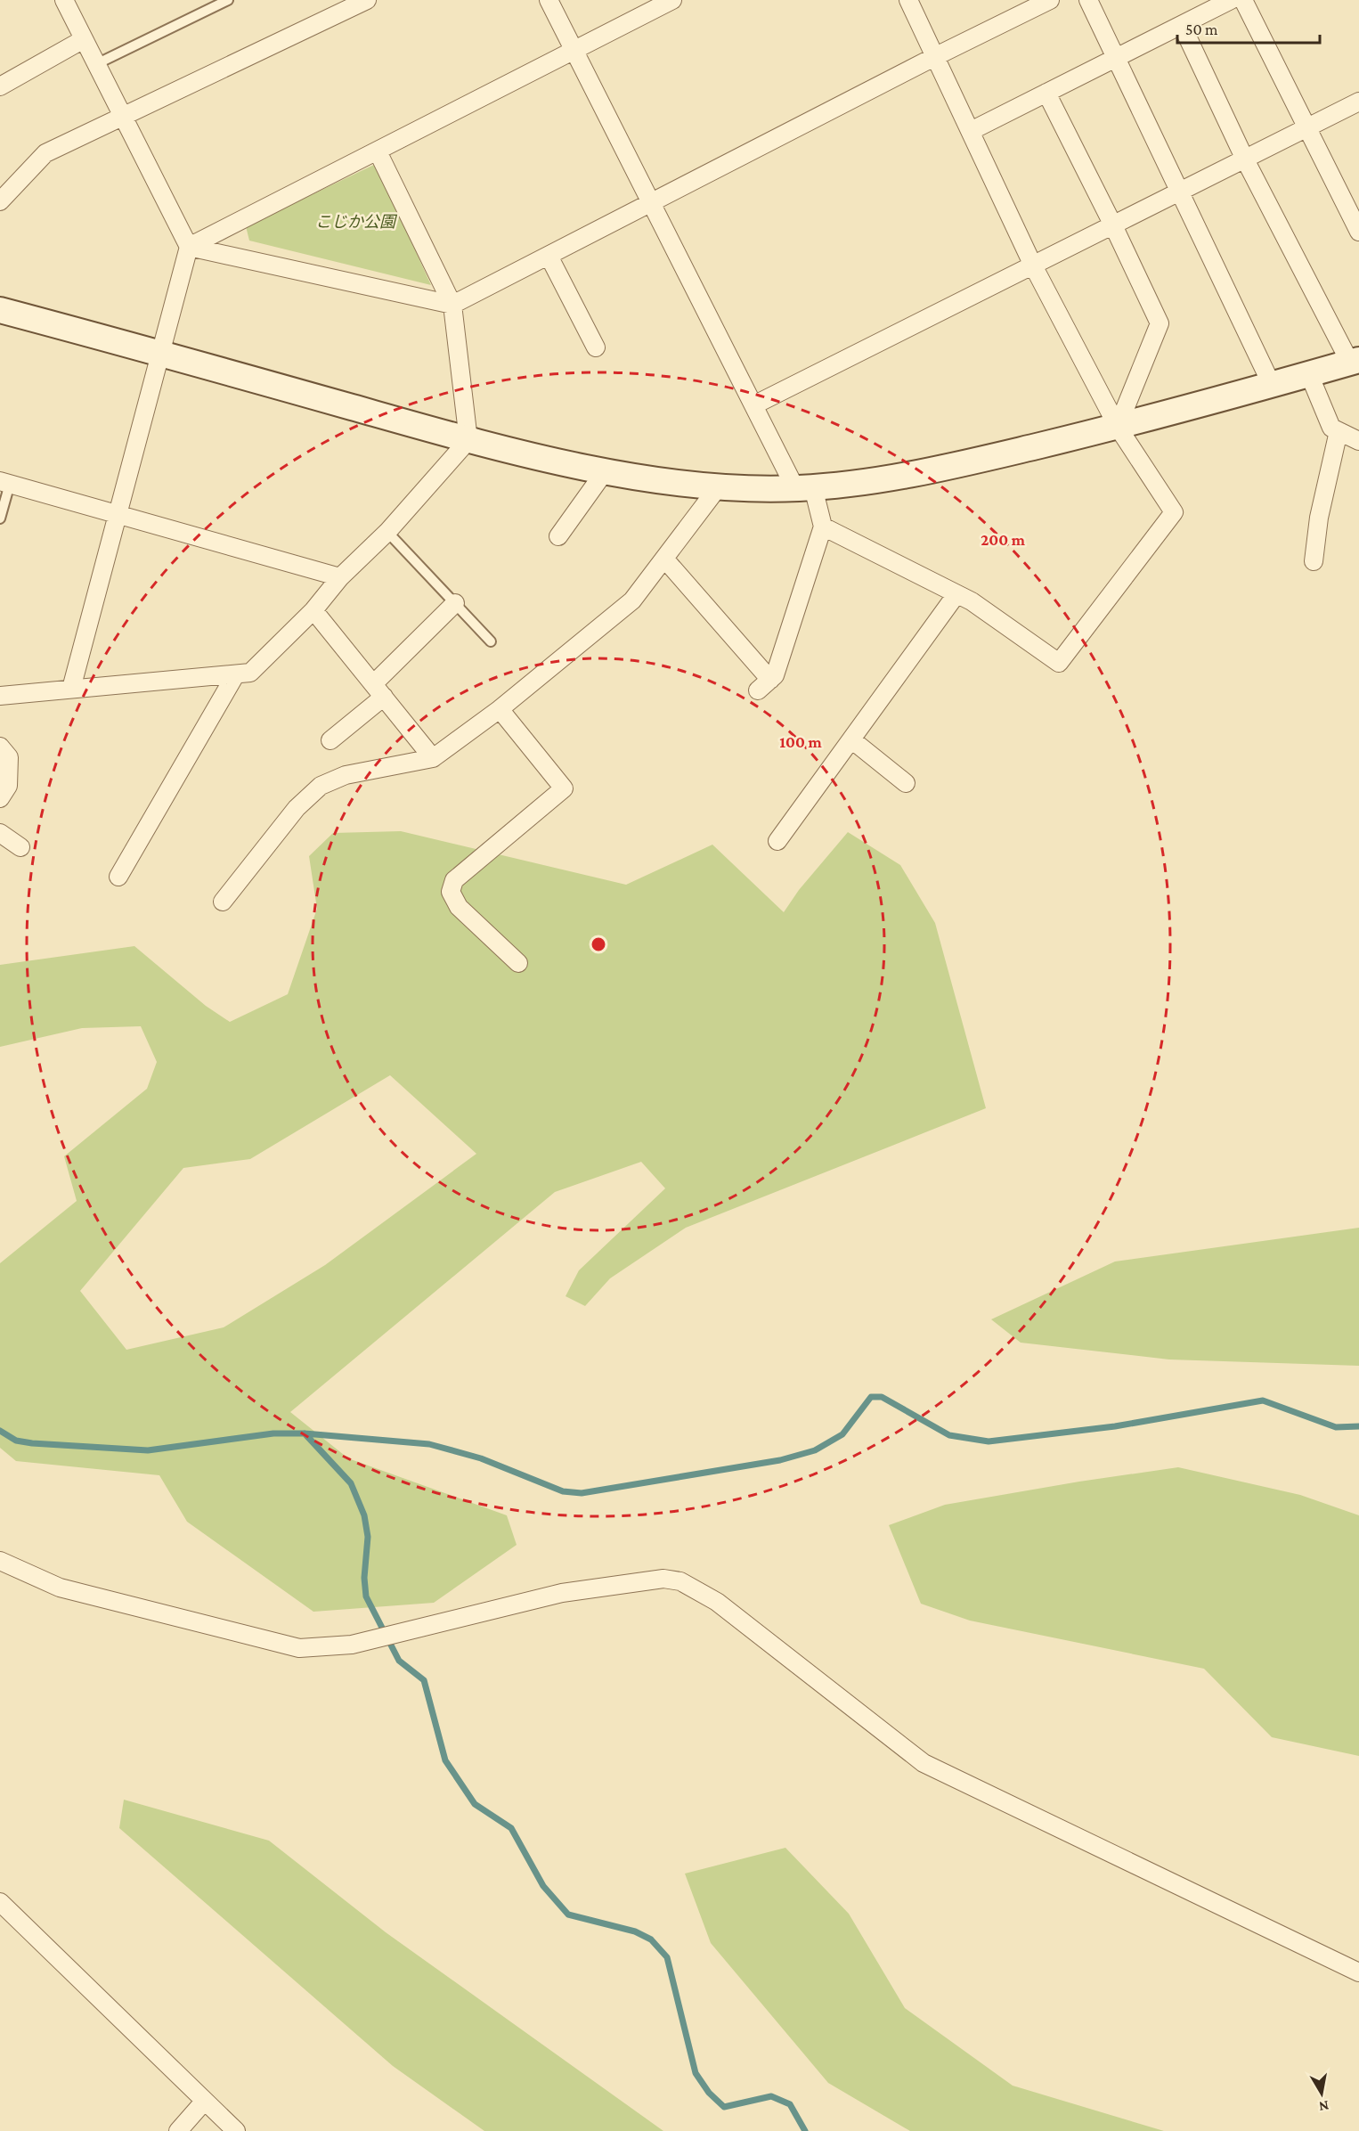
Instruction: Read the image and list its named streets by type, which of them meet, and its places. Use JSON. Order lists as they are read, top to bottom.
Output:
{
  "parks": ["こじか公園"],
  "scale_bar": "50 m",
  "north": "bottom",
  "rings": ["200 m", "100 m"]
}
